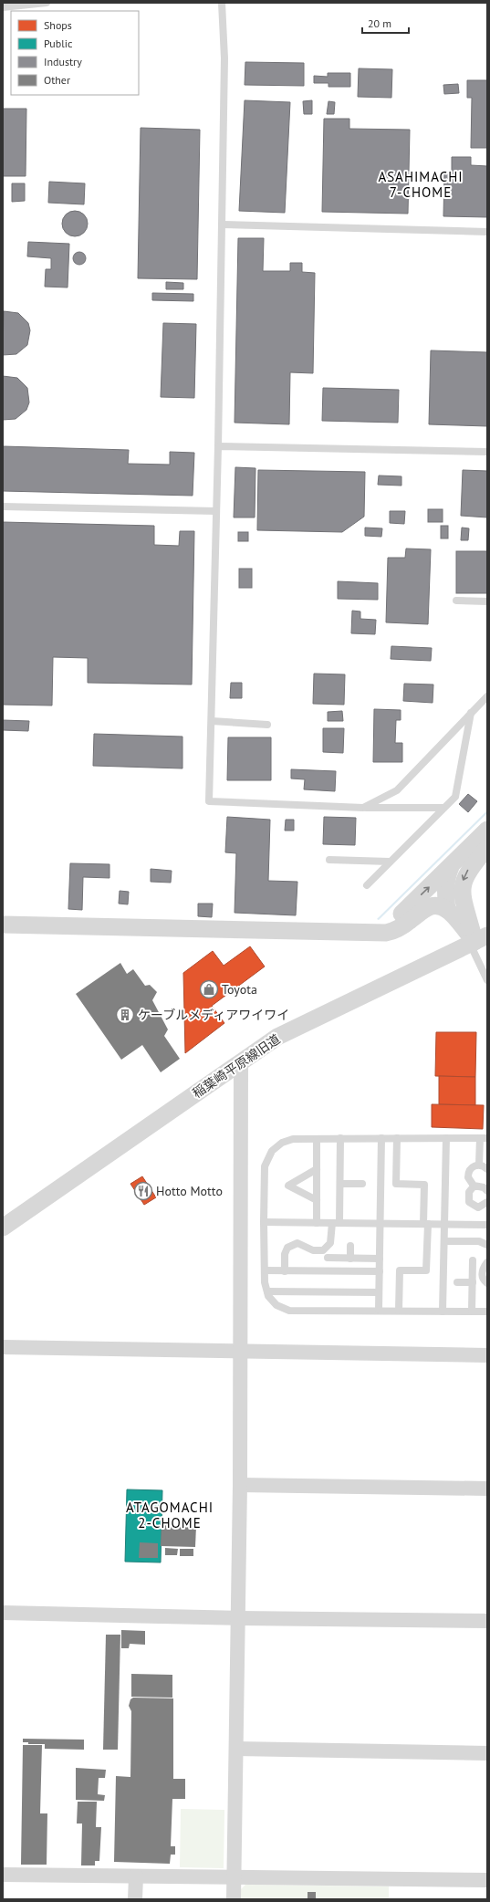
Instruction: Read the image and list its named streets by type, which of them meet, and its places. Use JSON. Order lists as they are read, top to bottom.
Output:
{
  "streets": {
    "street": ["稲葉崎平原線旧道"]
  },
  "districts": ["ASAHIMACHI 7-CHOME", "ATAGOMACHI 2-CHOME"],
  "places": {
    "shop": ["Toyota"],
    "building": ["ケーブルメディアワイワイ"],
    "restaurant": ["Hotto Motto"]
  },
  "legend": [
    "Shops",
    "Public",
    "Industry",
    "Other"
  ],
  "scale_bar": "20 m"
}
